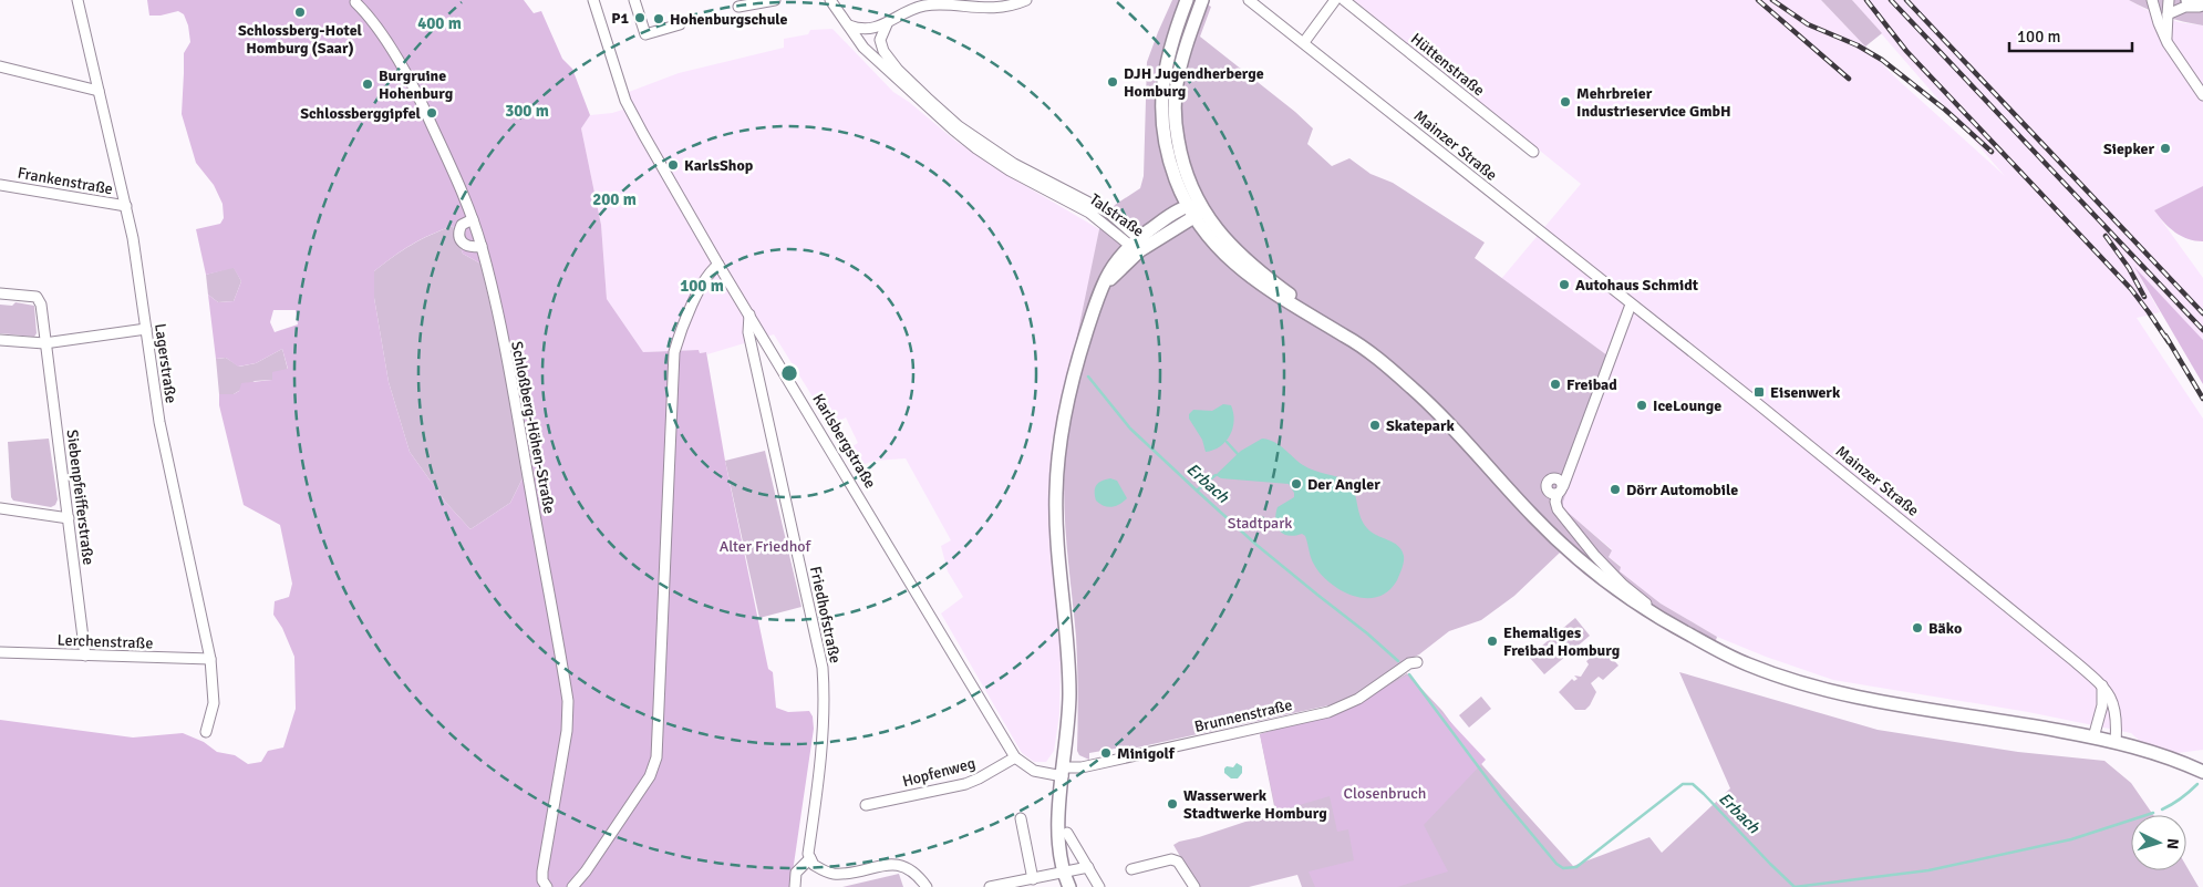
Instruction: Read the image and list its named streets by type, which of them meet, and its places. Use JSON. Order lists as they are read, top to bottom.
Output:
{
  "streets": {
    "street": [
      "Hüttenstraße",
      "Mainzer Straße",
      "Frankenstraße",
      "Talstraße",
      "Lagerstraße",
      "Schloßberg-Höhen-Straße",
      "Karlsbergstraße",
      "Siebenpfeifferstraße",
      "Friedhofstraße",
      "Lerchenstraße",
      "Brunnenstraße",
      "Hopfenweg"
    ]
  },
  "crossings": [
    ["Frankenstraße", "Lagerstraße"],
    ["Lagerstraße", "Lerchenstraße"],
    ["Karlsbergstraße", "Friedhofstraße"],
    ["Karlsbergstraße", "Brunnenstraße"],
    ["Karlsbergstraße", "Hopfenweg"],
    ["Siebenpfeifferstraße", "Lerchenstraße"]
  ],
  "water": ["Erbach"],
  "parks": ["Stadtpark", "Alter Friedhof", "Closenbruch"],
  "places": {
    "other": [
      "Schlossberg-Hotel Homburg (Saar)",
      "P1",
      "Hohenburgschule",
      "DJH Jugendherberge Homburg",
      "Burgruine Hohenburg",
      "Mehrbreier Industrieservice GmbH",
      "Schlossberggipfel",
      "Siepker",
      "KarlsShop",
      "Autohaus Schmidt",
      "Freibad",
      "IceLounge",
      "Skatepark",
      "Der Angler",
      "Dörr Automobile",
      "Bäko",
      "Ehemaliges Freibad Homburg",
      "Minigolf",
      "Wasserwerk Stadtwerke Homburg"
    ],
    "transit": ["Eisenwerk"]
  },
  "scale_bar": "100 m",
  "north": "right",
  "rings": [
    "400 m",
    "300 m",
    "200 m",
    "100 m"
  ]
}
